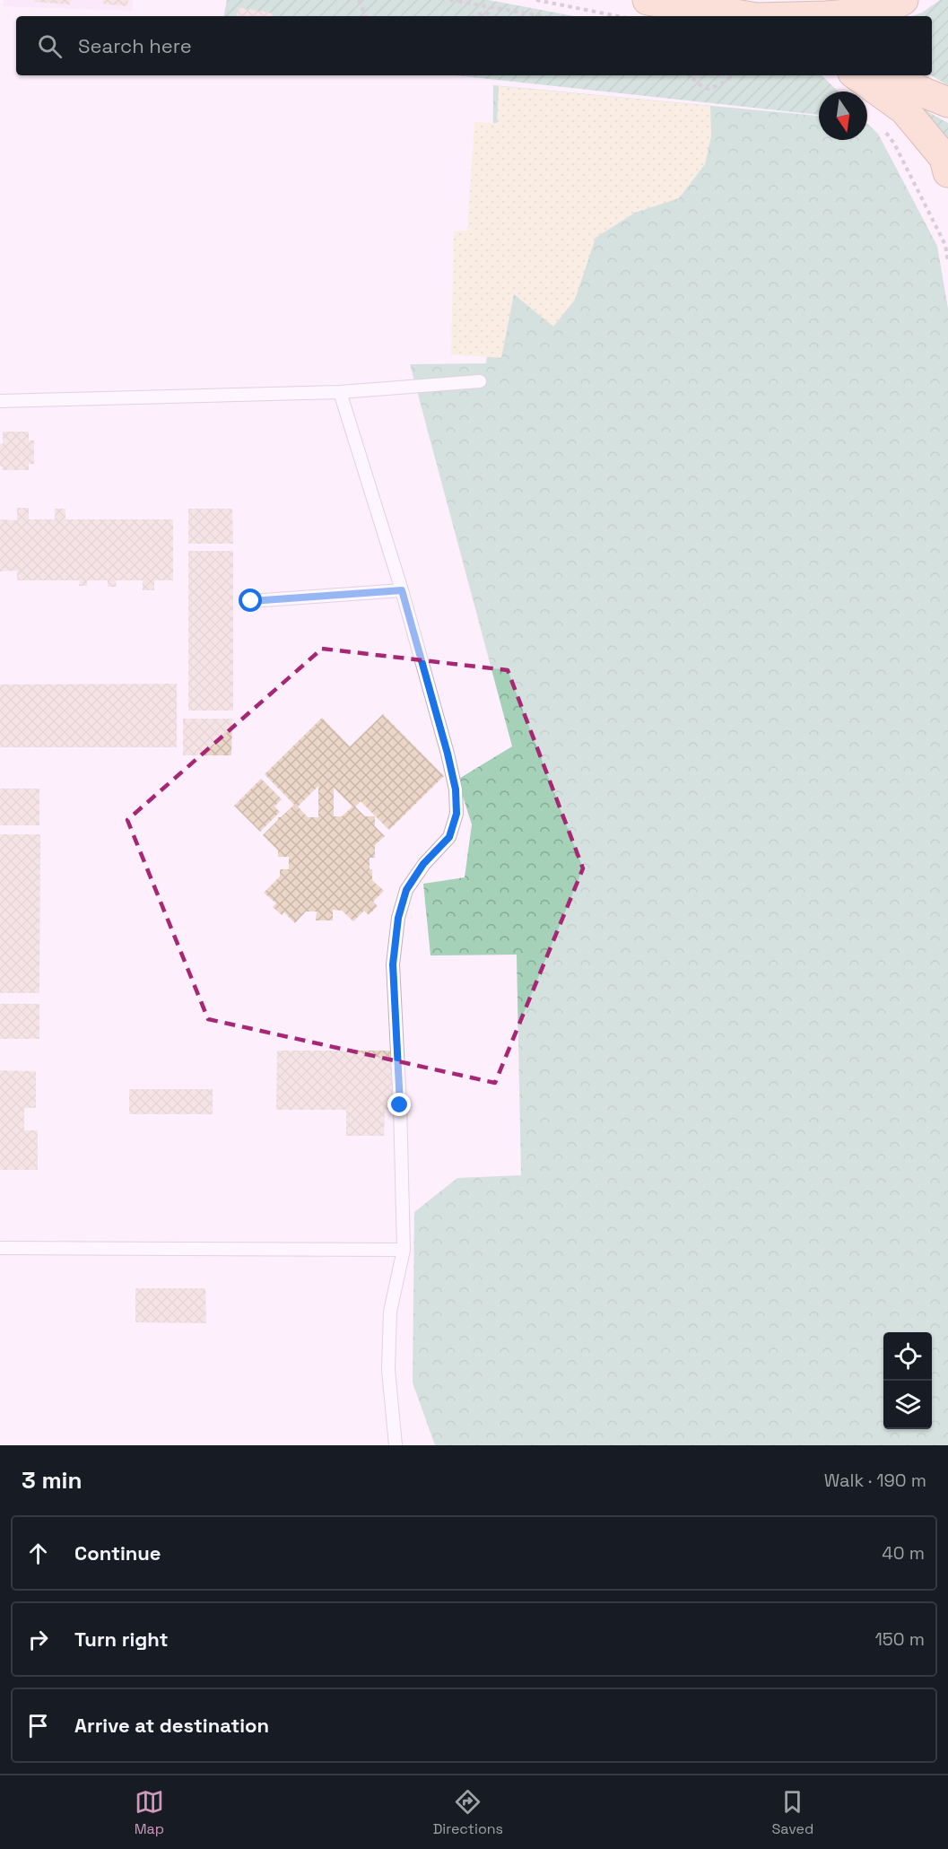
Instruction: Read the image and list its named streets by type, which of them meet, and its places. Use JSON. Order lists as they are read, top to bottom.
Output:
{
  "north": "bottom",
  "page": {
    "search": "Search here",
    "heading": ["3 min", "Walk · 190 m"],
    "list": [
      ["Continue", "40 m"],
      ["Turn right", "150 m"],
      "Arrive at destination"
    ],
    "nav": ["Map", "Directions", "Saved"]
  }
}
